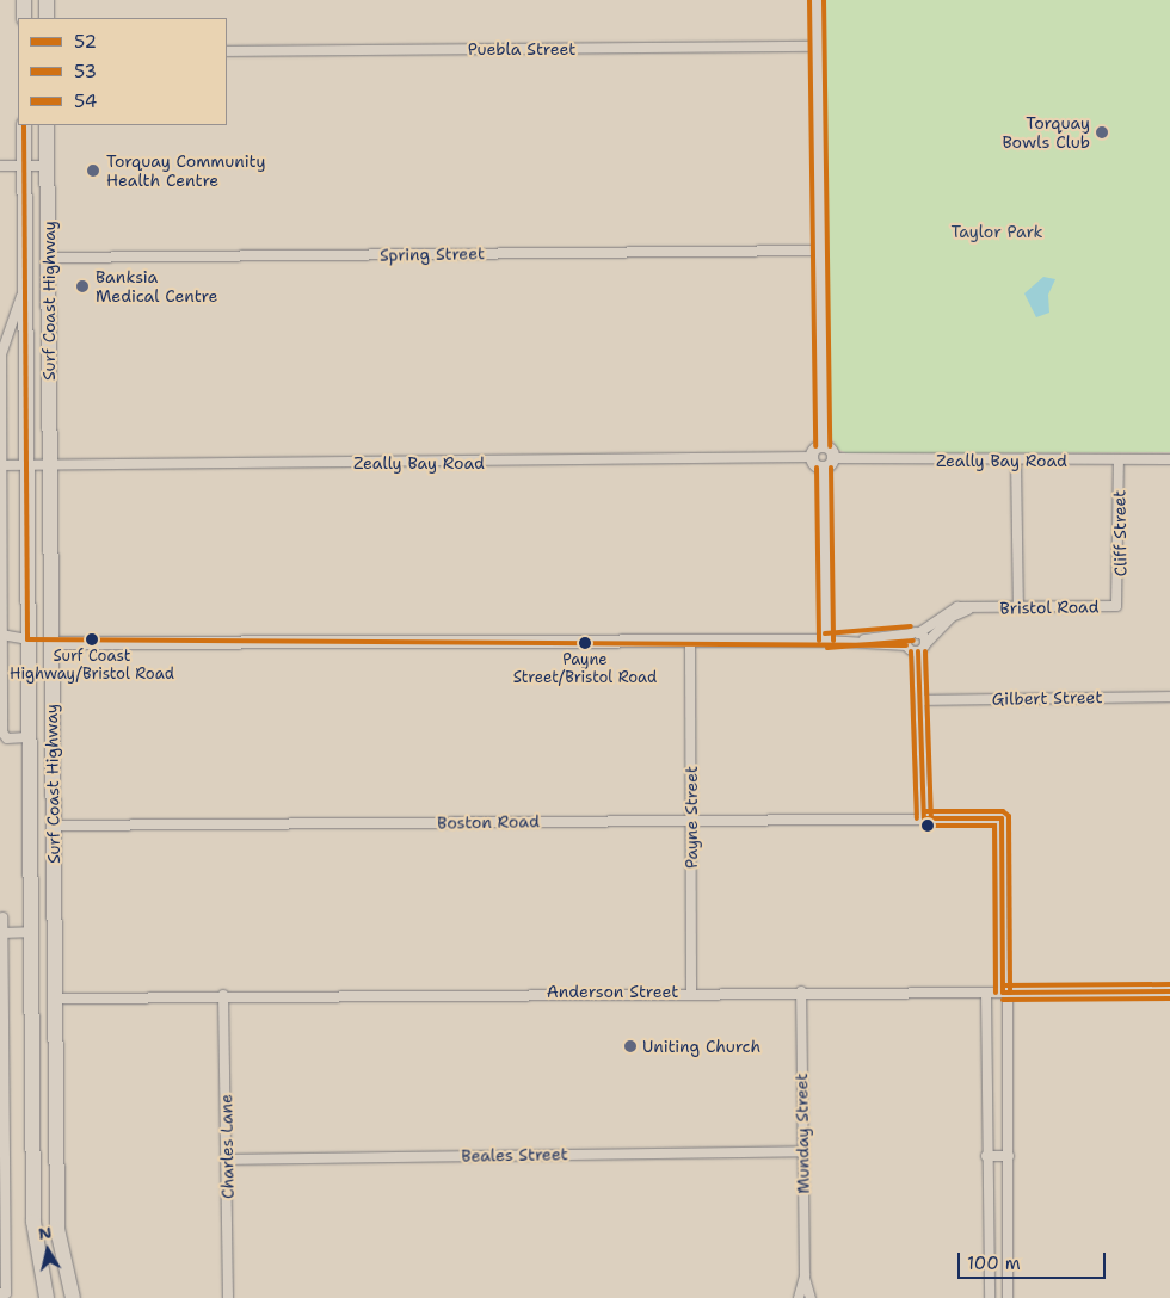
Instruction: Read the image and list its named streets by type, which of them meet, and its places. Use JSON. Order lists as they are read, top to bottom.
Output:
{
  "streets": {
    "main road": ["Surf Coast Highway"],
    "street": [
      "Puebla Street",
      "Spring Street",
      "Zeally Bay Road",
      "Cliff Street",
      "Bristol Road",
      "Gilbert Street",
      "Payne Street",
      "Boston Road",
      "Anderson Street",
      "Munday Street",
      "Charles Lane",
      "Beales Street"
    ]
  },
  "crossings": [
    ["Spring Street", "Surf Coast Highway"],
    ["Surf Coast Highway", "Zeally Bay Road"],
    ["Surf Coast Highway", "Bristol Road"],
    ["Surf Coast Highway", "Boston Road"],
    ["Surf Coast Highway", "Anderson Street"],
    ["Zeally Bay Road", "Cliff Street"],
    ["Cliff Street", "Bristol Road"],
    ["Bristol Road", "Payne Street"],
    ["Payne Street", "Boston Road"],
    ["Payne Street", "Anderson Street"],
    ["Boston Road", "Anderson Street"],
    ["Anderson Street", "Munday Street"],
    ["Anderson Street", "Charles Lane"],
    ["Munday Street", "Beales Street"],
    ["Charles Lane", "Beales Street"]
  ],
  "parks": ["Taylor Park"],
  "places": [
    "Torquay Bowls Club",
    "Torquay Community Health Centre",
    "Banksia Medical Centre",
    "Surf Coast Highway/Bristol Road",
    "Payne Street/Bristol Road",
    "Uniting Church"
  ],
  "lines": ["transit line 53", "transit line 54", "transit line 52"],
  "legend": ["52", "53", "54"],
  "scale_bar": "100 m",
  "north": "top"
}
